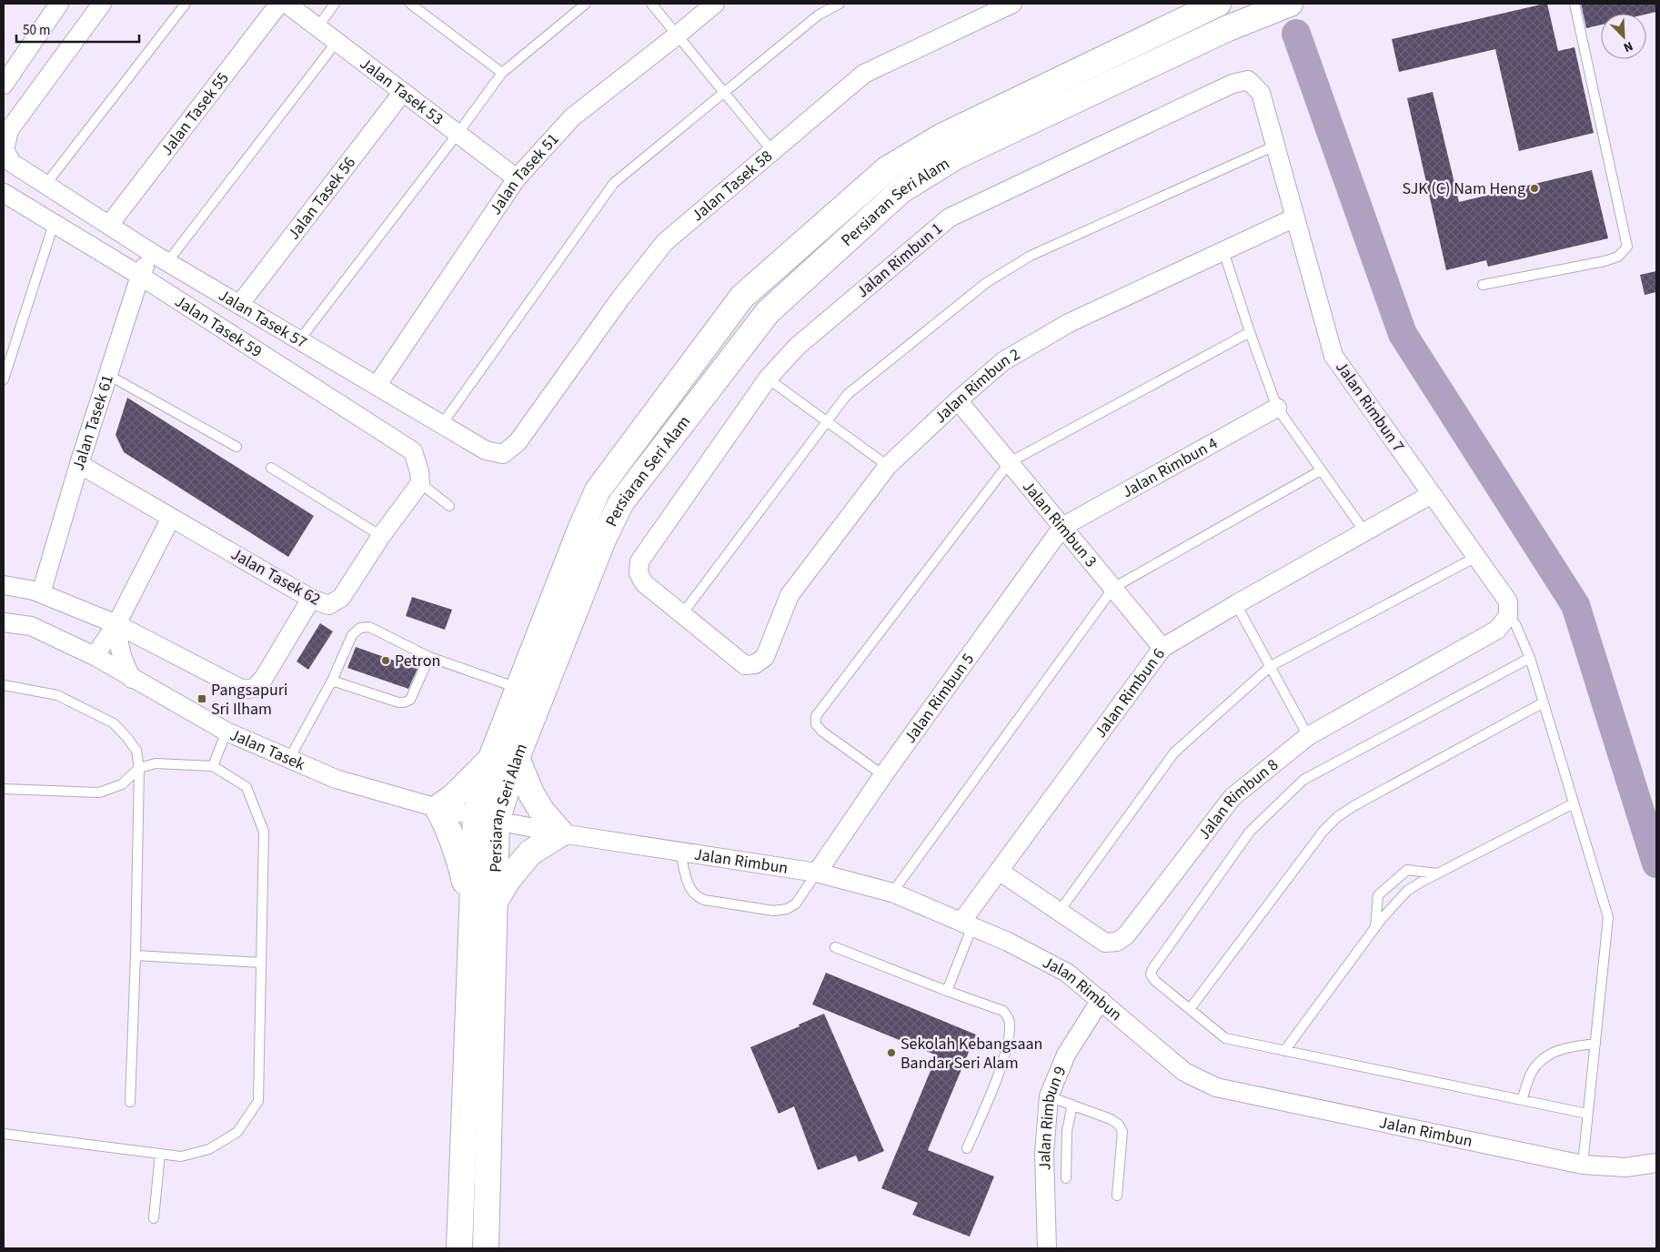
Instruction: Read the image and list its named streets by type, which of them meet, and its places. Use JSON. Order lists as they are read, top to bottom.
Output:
{
  "streets": {
    "main road": ["Persiaran Seri Alam"],
    "street": [
      "Jalan Tasek 53",
      "Jalan Tasek 55",
      "Jalan Tasek 51",
      "Jalan Tasek 58",
      "Jalan Tasek 56",
      "Jalan Rimbun 1",
      "Jalan Tasek 57",
      "Jalan Tasek 59",
      "Jalan Rimbun 2",
      "Jalan Rimbun 7",
      "Jalan Tasek 61",
      "Jalan Rimbun 4",
      "Jalan Rimbun 3",
      "Jalan Tasek 62",
      "Jalan Rimbun 6",
      "Jalan Rimbun 5",
      "Jalan Tasek",
      "Jalan Rimbun 8",
      "Jalan Rimbun",
      "Jalan Rimbun 9"
    ]
  },
  "crossings": [
    ["Jalan Tasek 53", "Jalan Tasek 51"],
    ["Jalan Tasek 53", "Jalan Tasek 56"],
    ["Jalan Tasek 55", "Jalan Tasek 57"],
    ["Jalan Tasek 51", "Jalan Tasek 57"],
    ["Jalan Tasek 58", "Jalan Tasek 57"],
    ["Jalan Tasek 56", "Jalan Tasek 57"],
    ["Persiaran Seri Alam", "Jalan Tasek"],
    ["Persiaran Seri Alam", "Jalan Rimbun"],
    ["Jalan Rimbun 1", "Jalan Rimbun 2"],
    ["Jalan Rimbun 1", "Jalan Rimbun 7"],
    ["Jalan Tasek 57", "Jalan Tasek 61"],
    ["Jalan Tasek 59", "Jalan Tasek 61"],
    ["Jalan Tasek 59", "Jalan Tasek 62"],
    ["Jalan Rimbun 2", "Jalan Rimbun 7"],
    ["Jalan Rimbun 2", "Jalan Rimbun 3"],
    ["Jalan Rimbun 7", "Jalan Rimbun 6"],
    ["Jalan Rimbun 7", "Jalan Rimbun 8"],
    ["Jalan Tasek 61", "Jalan Tasek 62"],
    ["Jalan Rimbun 4", "Jalan Rimbun 3"],
    ["Jalan Rimbun 4", "Jalan Rimbun 5"],
    ["Jalan Rimbun 3", "Jalan Rimbun 6"],
    ["Jalan Rimbun 3", "Jalan Rimbun 5"],
    ["Jalan Rimbun 6", "Jalan Rimbun 8"],
    ["Jalan Rimbun 6", "Jalan Rimbun"],
    ["Jalan Rimbun 5", "Jalan Rimbun"],
    ["Jalan Tasek", "Jalan Rimbun"],
    ["Jalan Rimbun", "Jalan Rimbun 9"]
  ],
  "places": {
    "other": ["SJK (C) Nam Heng", "Petron", "Sekolah Kebangsaan Bandar Seri Alam"],
    "transit": ["Pangsapuri Sri Ilham"]
  },
  "scale_bar": "50 m",
  "north": "bottom right"
}
